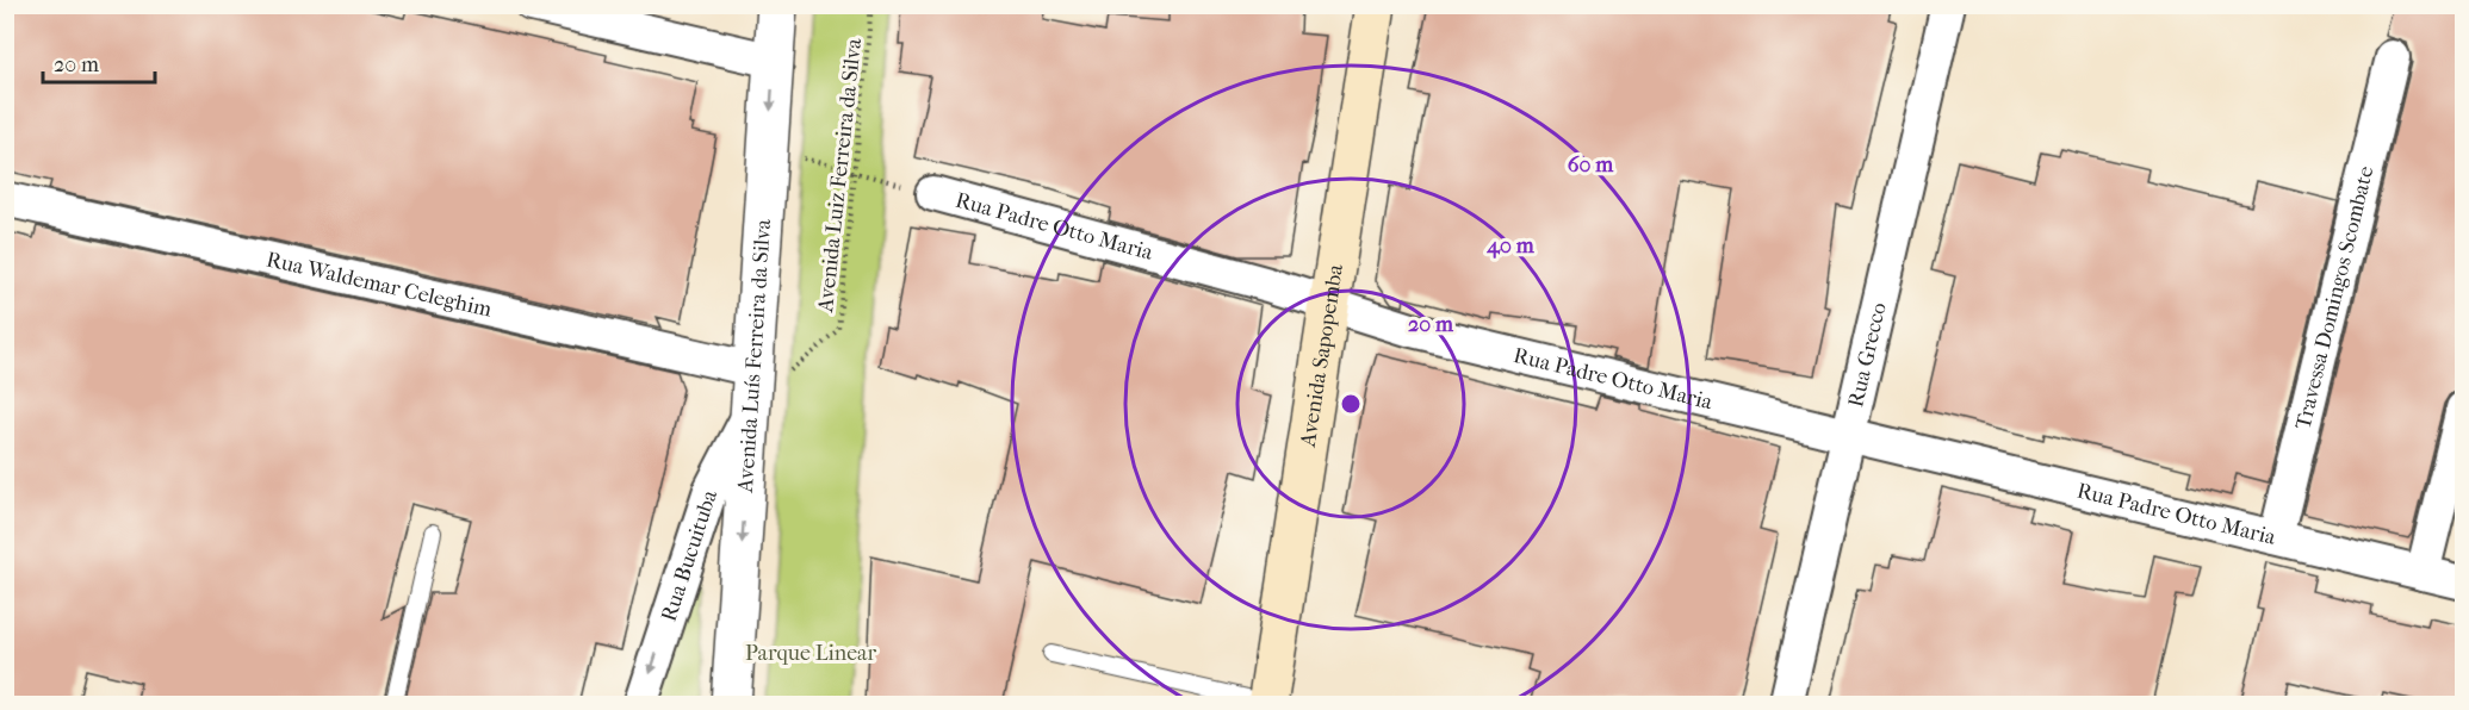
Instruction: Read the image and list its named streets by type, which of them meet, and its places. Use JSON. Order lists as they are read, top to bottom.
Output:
{
  "streets": {
    "main road": ["Avenida Sapopemba"],
    "street": [
      "Rua Padre Otto Maria",
      "Rua Waldemar Celeghim",
      "Travessa Domingos Scombate",
      "Avenida Luís Ferreira da Silva",
      "Rua Grecco",
      "Rua Bucuituba"
    ],
    "path": ["Avenida Luiz Ferreira da Silva"]
  },
  "crossings": [
    ["Avenida Luiz Ferreira da Silva", "Rua Padre Otto Maria"],
    ["Rua Padre Otto Maria", "Travessa Domingos Scombate"],
    ["Rua Padre Otto Maria", "Avenida Luís Ferreira da Silva"],
    ["Rua Padre Otto Maria", "Avenida Sapopemba"],
    ["Rua Padre Otto Maria", "Rua Grecco"],
    ["Rua Waldemar Celeghim", "Avenida Luís Ferreira da Silva"],
    ["Avenida Luís Ferreira da Silva", "Rua Bucuituba"]
  ],
  "one_way": ["Avenida Luís Ferreira da Silva", "Rua Bucuituba"],
  "parks": ["Parque Linear"],
  "scale_bar": "20 m",
  "rings": ["60 m", "40 m", "20 m"]
}
